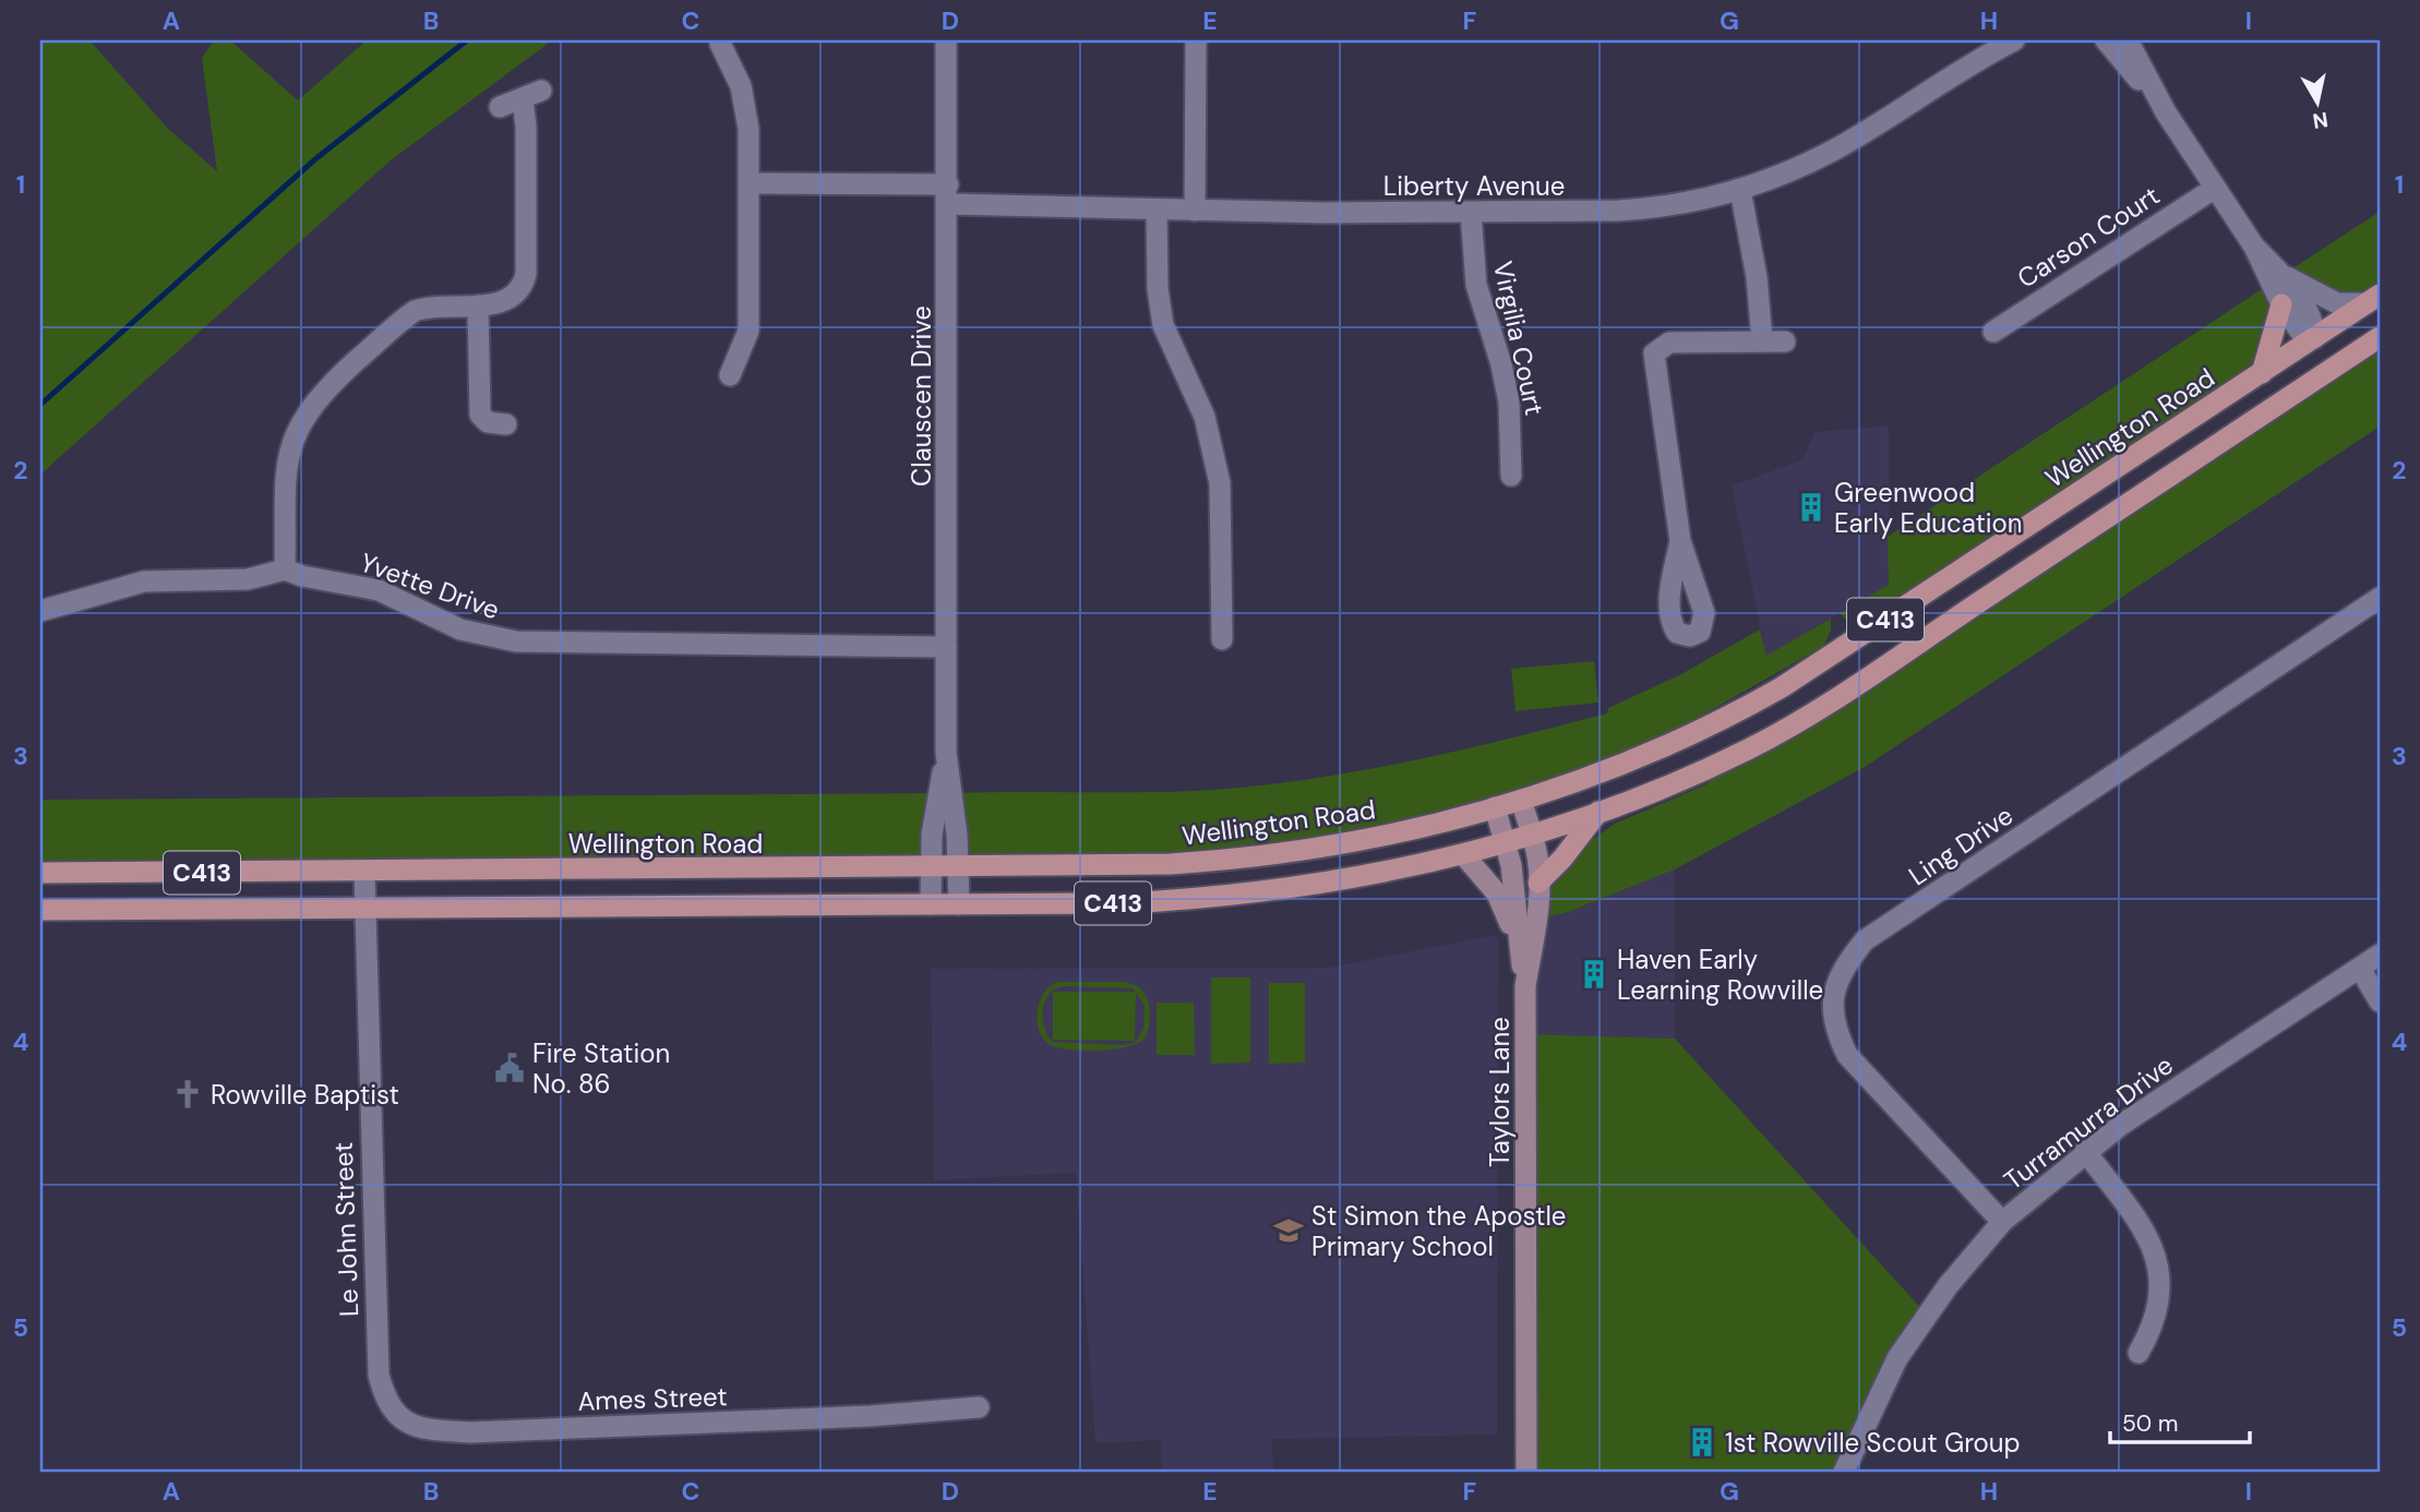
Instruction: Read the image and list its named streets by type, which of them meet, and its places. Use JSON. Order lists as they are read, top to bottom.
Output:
{
  "streets": {
    "main road": ["Wellington Road", "C413", "Taylors Lane"],
    "street": [
      "Liberty Avenue",
      "Carson Court",
      "Virgilia Court",
      "Clauscen Drive",
      "Yvette Drive",
      "Ling Drive",
      "Turramurra Drive",
      "Le John Street",
      "Ames Street"
    ]
  },
  "crossings": [
    ["Liberty Avenue", "Virgilia Court"],
    ["Liberty Avenue", "Clauscen Drive"],
    ["Clauscen Drive", "Wellington Road"],
    ["Clauscen Drive", "Yvette Drive"],
    ["Clauscen Drive", "C413"],
    ["Wellington Road", "Taylors Lane"],
    ["Wellington Road", "Le John Street"],
    ["C413", "Taylors Lane"],
    ["C413", "Le John Street"],
    ["Ling Drive", "Turramurra Drive"],
    ["Le John Street", "Ames Street"]
  ],
  "places": {
    "building": ["Greenwood Early Education", "Haven Early Learning Rowville", "1st Rowville Scout Group"],
    "public building": ["Fire Station No. 86"],
    "church": ["Rowville Baptist"],
    "school or university": ["St Simon the Apostle Primary School"]
  },
  "scale_bar": "50 m",
  "north": "bottom",
  "grid": {
    "columns": [
      "A",
      "B",
      "C",
      "D",
      "E",
      "F",
      "G",
      "H",
      "I"
    ],
    "rows": [
      "1",
      "2",
      "3",
      "4",
      "5"
    ]
  }
}
